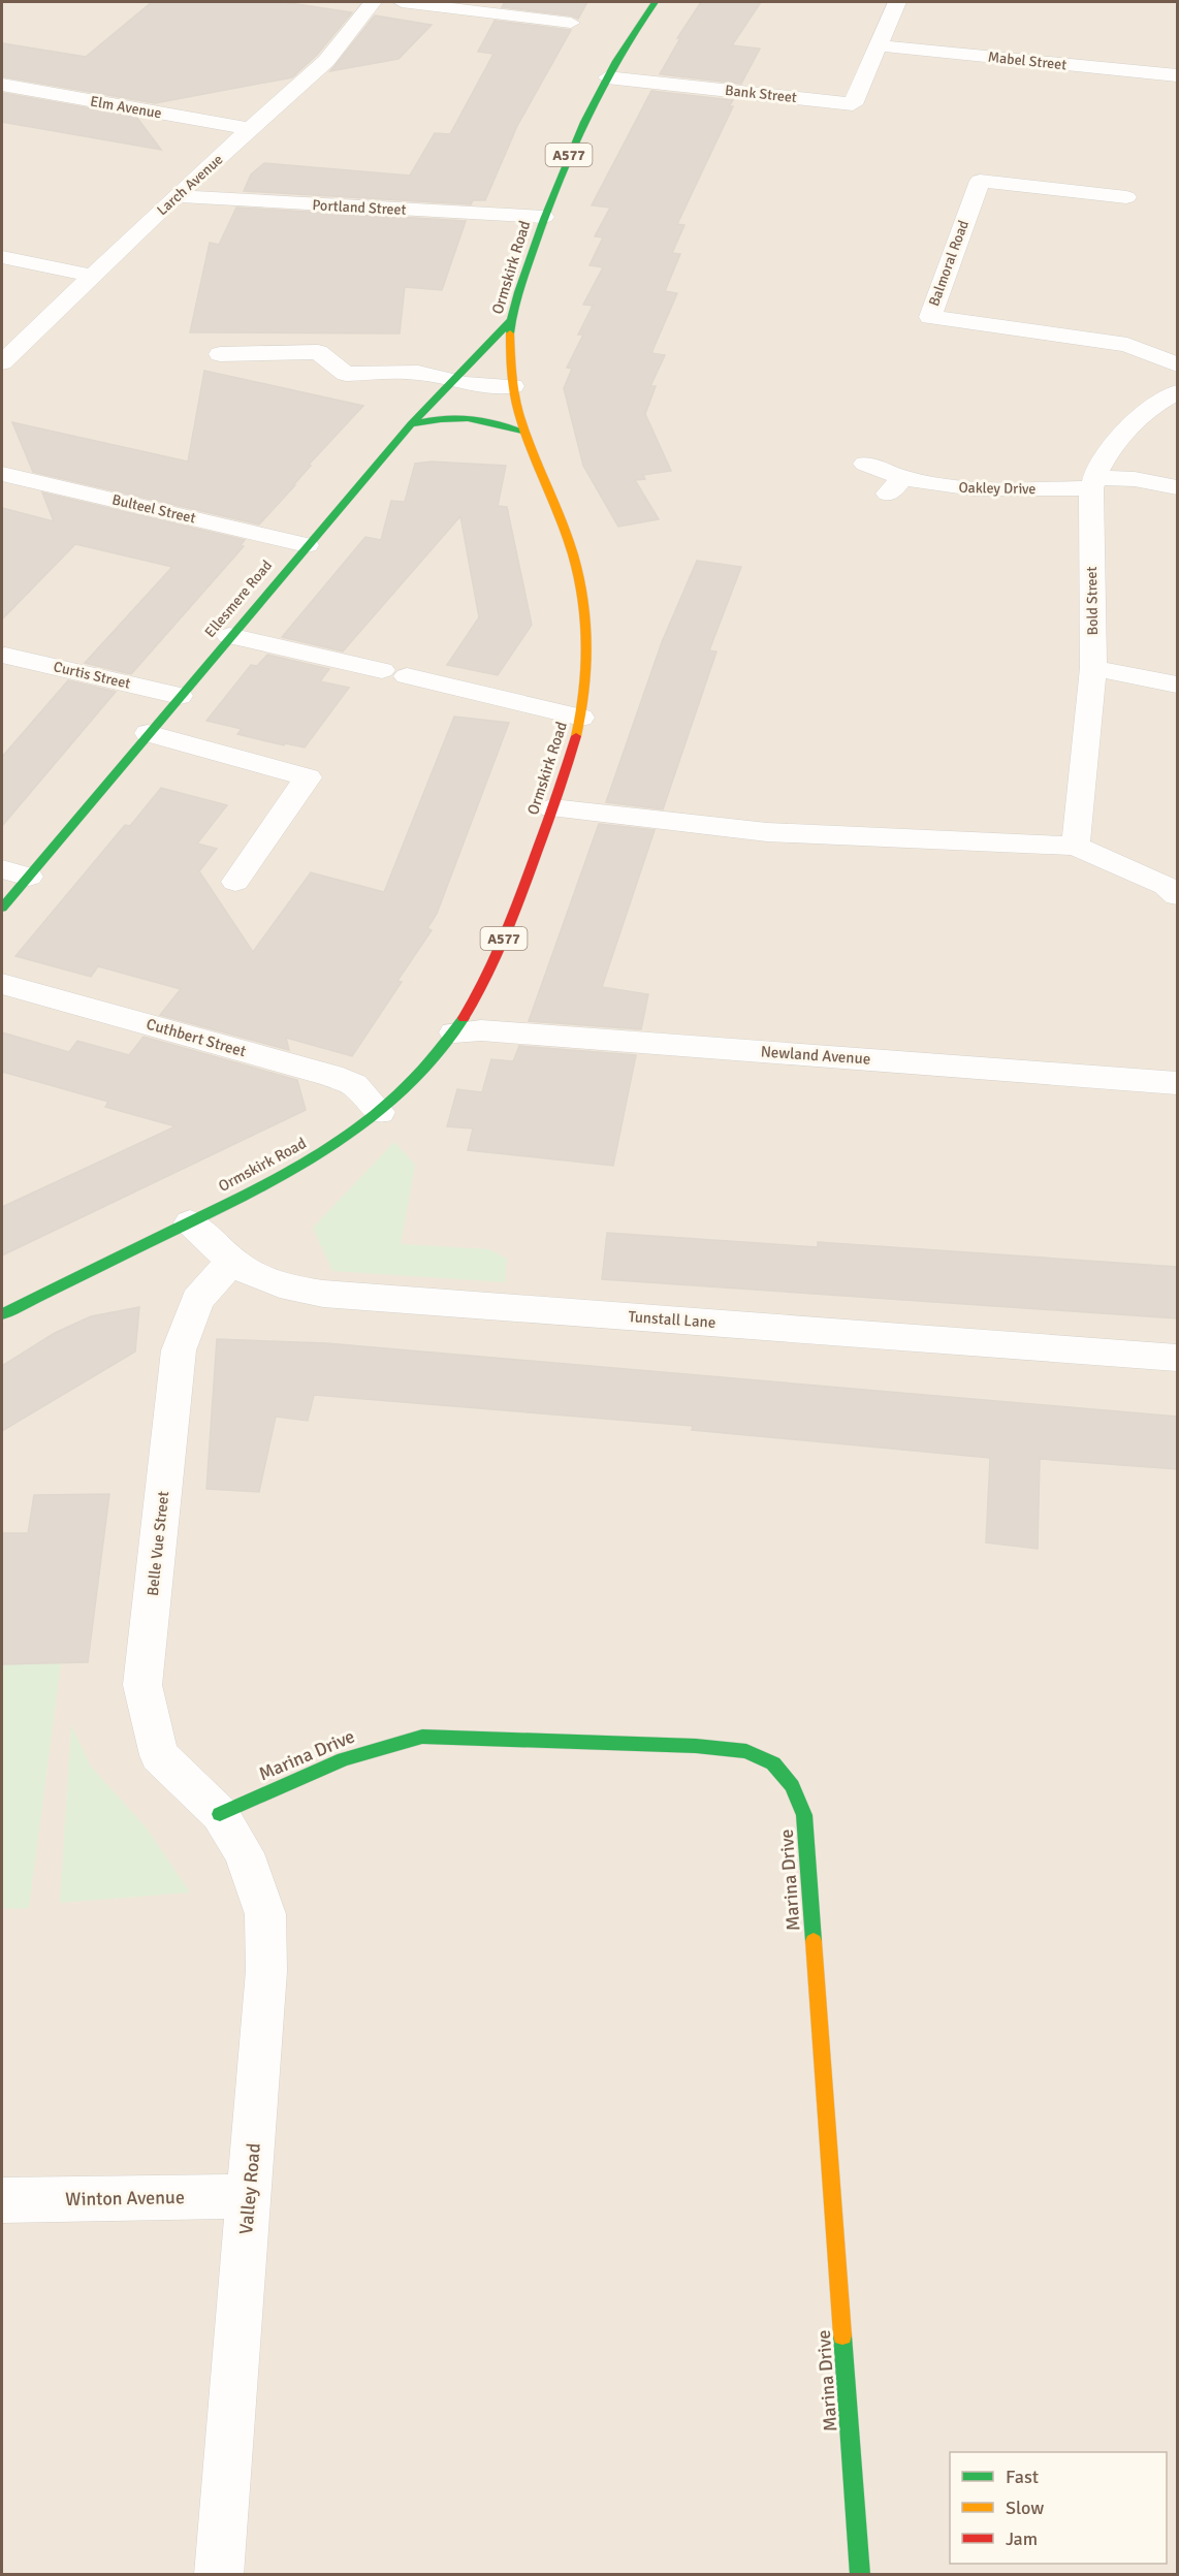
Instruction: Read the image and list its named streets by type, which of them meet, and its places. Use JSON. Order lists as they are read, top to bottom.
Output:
{
  "streets": {
    "main road": [
      "A577",
      "Ormskirk Road",
      "Ellesmere Road",
      "Marina Drive"
    ],
    "street": [
      "Mabel Street",
      "Bank Street",
      "Elm Avenue",
      "Larch Avenue",
      "Portland Street",
      "Balmoral Road",
      "Oakley Drive",
      "Bulteel Street",
      "Bold Street",
      "Curtis Street",
      "Cuthbert Street",
      "Newland Avenue",
      "Tunstall Lane",
      "Belle Vue Street",
      "Valley Road",
      "Winton Avenue"
    ]
  },
  "crossings": [
    ["Mabel Street", "Bank Street"],
    ["Bank Street", "Ormskirk Road"],
    ["Elm Avenue", "Larch Avenue"],
    ["Larch Avenue", "Portland Street"],
    ["Portland Street", "Ormskirk Road"],
    ["Ormskirk Road", "Ellesmere Road"],
    ["Ormskirk Road", "Cuthbert Street"],
    ["Ormskirk Road", "Newland Avenue"],
    ["Ormskirk Road", "Tunstall Lane"],
    ["Oakley Drive", "Bold Street"],
    ["Bulteel Street", "Ellesmere Road"],
    ["Ellesmere Road", "Curtis Street"],
    ["Tunstall Lane", "Belle Vue Street"],
    ["Belle Vue Street", "Marina Drive"],
    ["Belle Vue Street", "Valley Road"],
    ["Marina Drive", "Valley Road"],
    ["Valley Road", "Winton Avenue"]
  ],
  "legend": ["Fast", "Slow", "Jam"]
}
